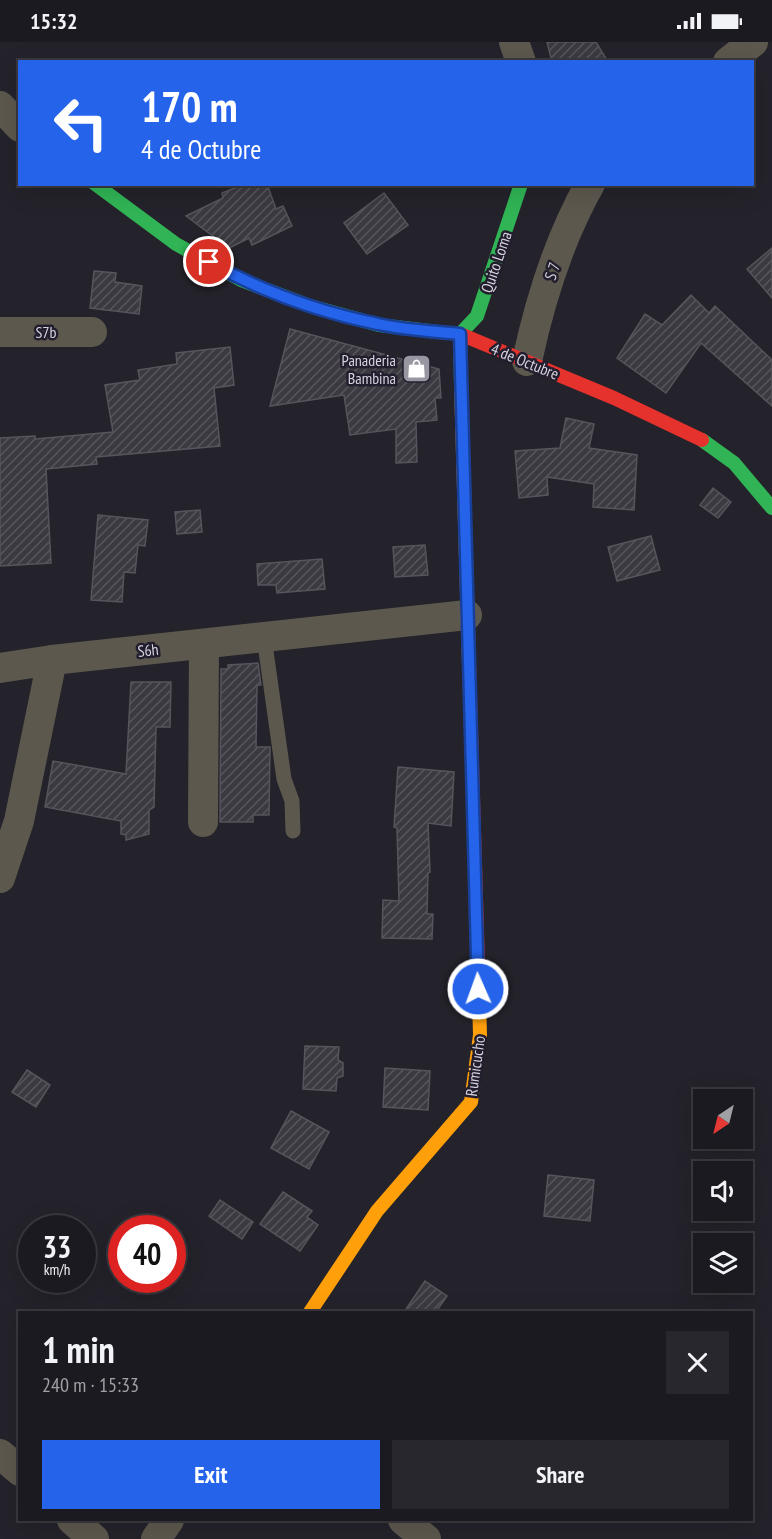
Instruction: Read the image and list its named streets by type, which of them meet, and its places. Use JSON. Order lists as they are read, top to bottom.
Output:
{
  "streets": {
    "street": [
      "Quito Loma",
      "S 7",
      "S7b",
      "4 de Octubre",
      "S6h",
      "Rumicucho"
    ]
  },
  "crossings": [
    ["Quito Loma", "4 de Octubre"],
    ["Quito Loma", "Rumicucho"],
    ["S 7", "4 de Octubre"],
    ["4 de Octubre", "Rumicucho"],
    ["S6h", "Rumicucho"]
  ],
  "places": {
    "shop": ["Panaderia Bambina"]
  },
  "north": "bottom left",
  "page": {
    "status": "15:32",
    "turn": ["170 m", "4 de Octubre"],
    "speed": "33 km/h",
    "limit": "40",
    "heading": ["1 min", "240 m · 15:33"],
    "buttons": ["Exit", "Share"]
  }
}
